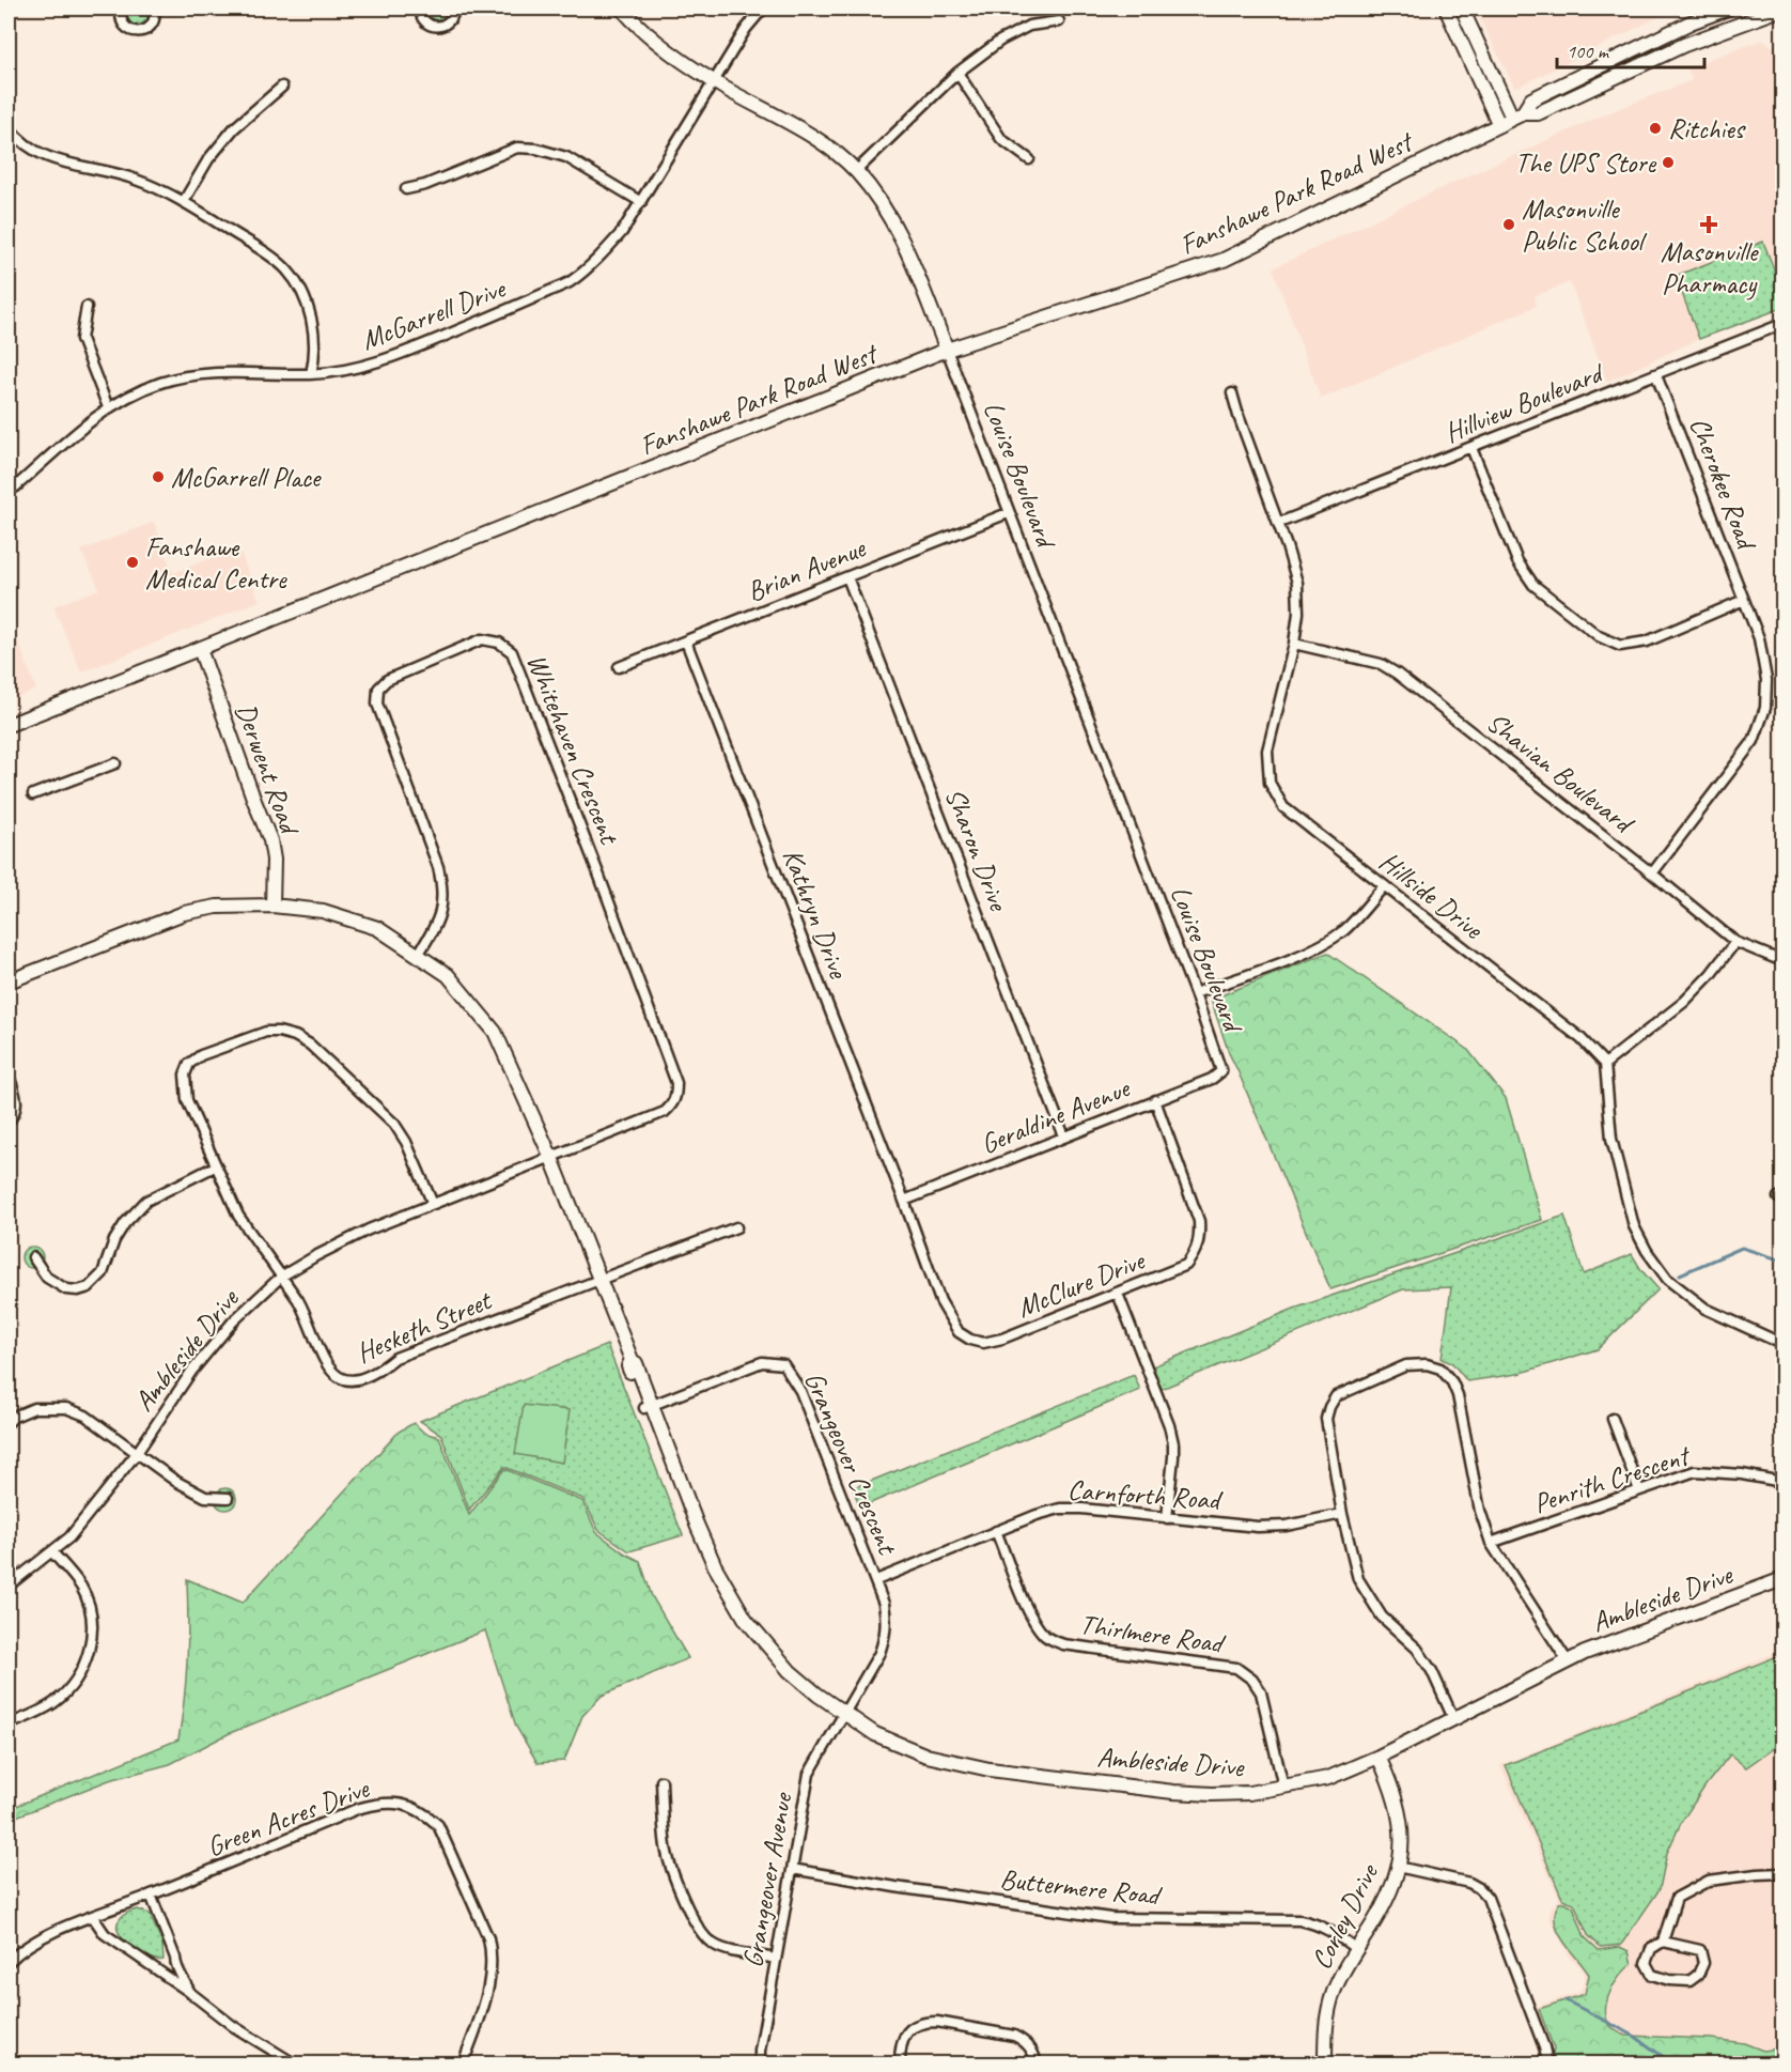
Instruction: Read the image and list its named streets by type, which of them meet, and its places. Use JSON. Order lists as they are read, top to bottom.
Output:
{
  "streets": {
    "street": [
      "Fanshawe Park Road West",
      "McGarrell Drive",
      "Hillview Boulevard",
      "Louise Boulevard",
      "Cherokee Road",
      "Brian Avenue",
      "Whitehaven Crescent",
      "Derwent Road",
      "Shavian Boulevard",
      "Sharon Drive",
      "Hillside Drive",
      "Kathryn Drive",
      "Geraldine Avenue",
      "McClure Drive",
      "Hesketh Street",
      "Ambleside Drive",
      "Grangeover Crescent",
      "Penrith Crescent",
      "Carnforth Road",
      "Thirlmere Road",
      "Green Acres Drive",
      "Grangeover Avenue",
      "Buttermere Road",
      "Corley Drive"
    ]
  },
  "crossings": [
    ["Fanshawe Park Road West", "Louise Boulevard"],
    ["Fanshawe Park Road West", "Derwent Road"],
    ["McGarrell Drive", "Louise Boulevard"],
    ["Hillview Boulevard", "Cherokee Road"],
    ["Hillview Boulevard", "Hillside Drive"],
    ["Louise Boulevard", "Brian Avenue"],
    ["Louise Boulevard", "Geraldine Avenue"],
    ["Cherokee Road", "Shavian Boulevard"],
    ["Brian Avenue", "Sharon Drive"],
    ["Brian Avenue", "Kathryn Drive"],
    ["Whitehaven Crescent", "Ambleside Drive"],
    ["Derwent Road", "Ambleside Drive"],
    ["Shavian Boulevard", "Hillside Drive"],
    ["Sharon Drive", "Geraldine Avenue"],
    ["Kathryn Drive", "Geraldine Avenue"],
    ["Kathryn Drive", "McClure Drive"],
    ["Geraldine Avenue", "McClure Drive"],
    ["Hesketh Street", "Ambleside Drive"],
    ["Ambleside Drive", "Grangeover Crescent"],
    ["Ambleside Drive", "Thirlmere Road"],
    ["Ambleside Drive", "Grangeover Avenue"],
    ["Ambleside Drive", "Corley Drive"],
    ["Grangeover Crescent", "Carnforth Road"],
    ["Grangeover Crescent", "Grangeover Avenue"],
    ["Carnforth Road", "Thirlmere Road"],
    ["Grangeover Avenue", "Buttermere Road"],
    ["Buttermere Road", "Corley Drive"]
  ],
  "places": {
    "other": [
      "Ritchies",
      "The UPS Store",
      "Masonville Public School",
      "McGarrell Place",
      "Fanshawe Medical Centre"
    ],
    "health": ["Masonville Pharmacy"]
  },
  "scale_bar": "100 m"
}
